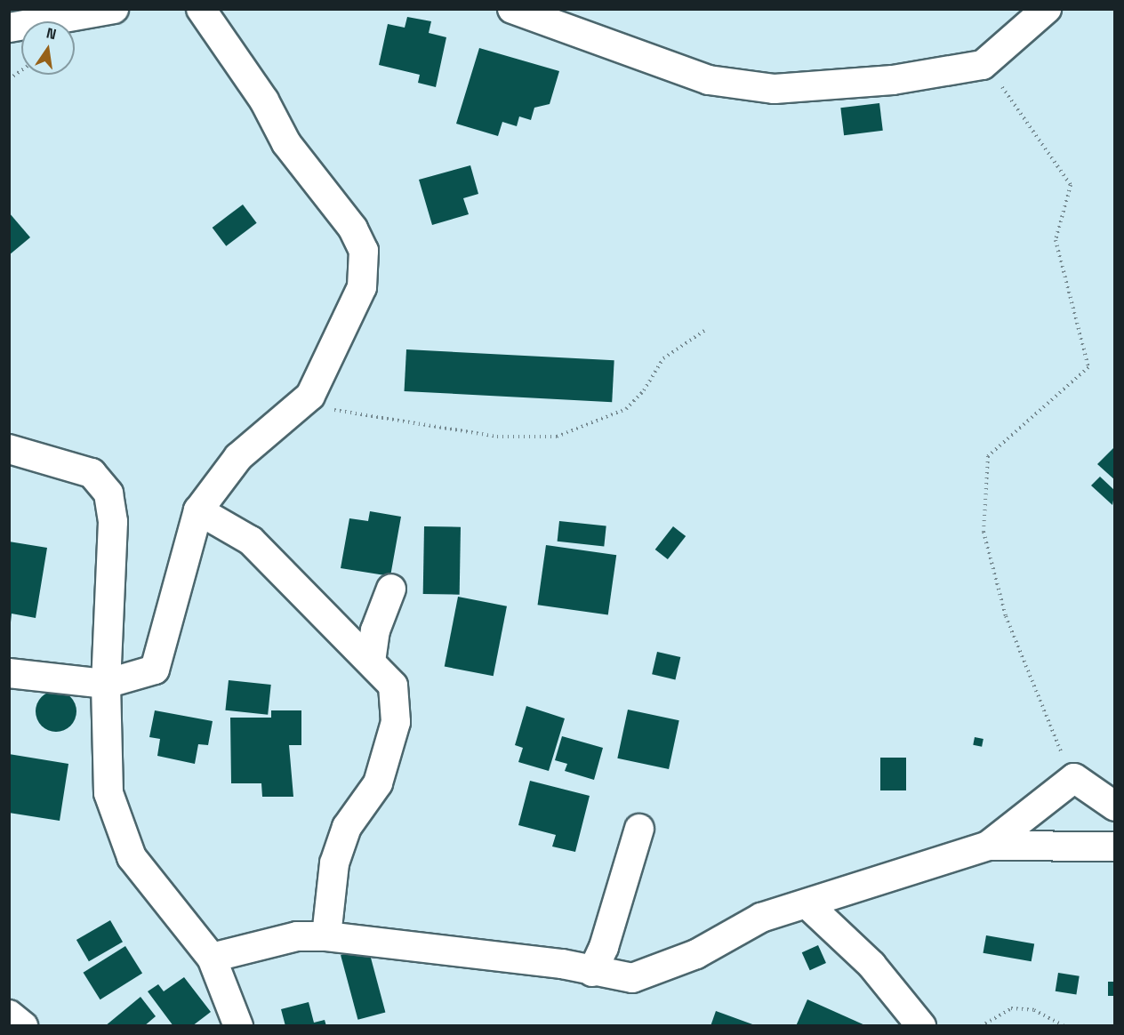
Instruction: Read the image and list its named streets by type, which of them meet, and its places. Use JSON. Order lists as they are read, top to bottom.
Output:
{
  "north": "top"
}
